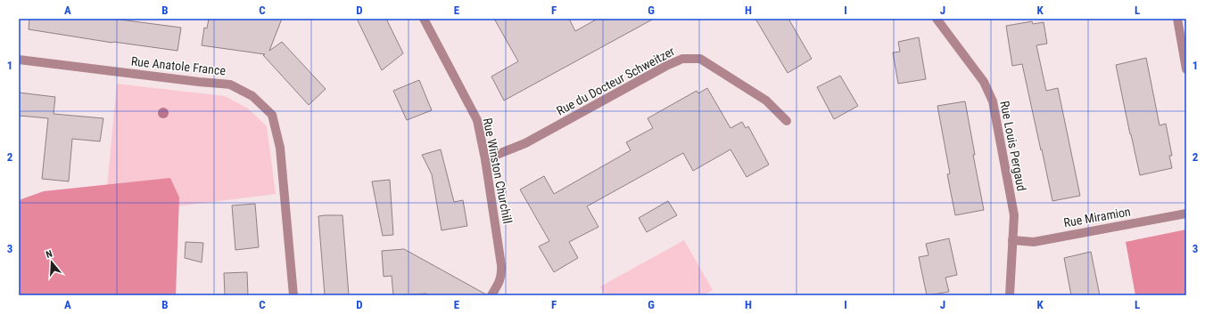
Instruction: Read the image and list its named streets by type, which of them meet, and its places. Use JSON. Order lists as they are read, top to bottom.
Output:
{
  "streets": {
    "street": [
      "Rue Anatole France",
      "Rue du Docteur Schweitzer",
      "Rue Louis Pergaud",
      "Rue Winston Churchill",
      "Rue Miramion"
    ]
  },
  "crossings": [
    ["Rue du Docteur Schweitzer", "Rue Winston Churchill"],
    ["Rue Louis Pergaud", "Rue Miramion"]
  ],
  "north": "top",
  "grid": {
    "columns": [
      "A",
      "B",
      "C",
      "D",
      "E",
      "F",
      "G",
      "H",
      "I",
      "J",
      "K",
      "L"
    ],
    "rows": ["1", "2", "3"]
  }
}
